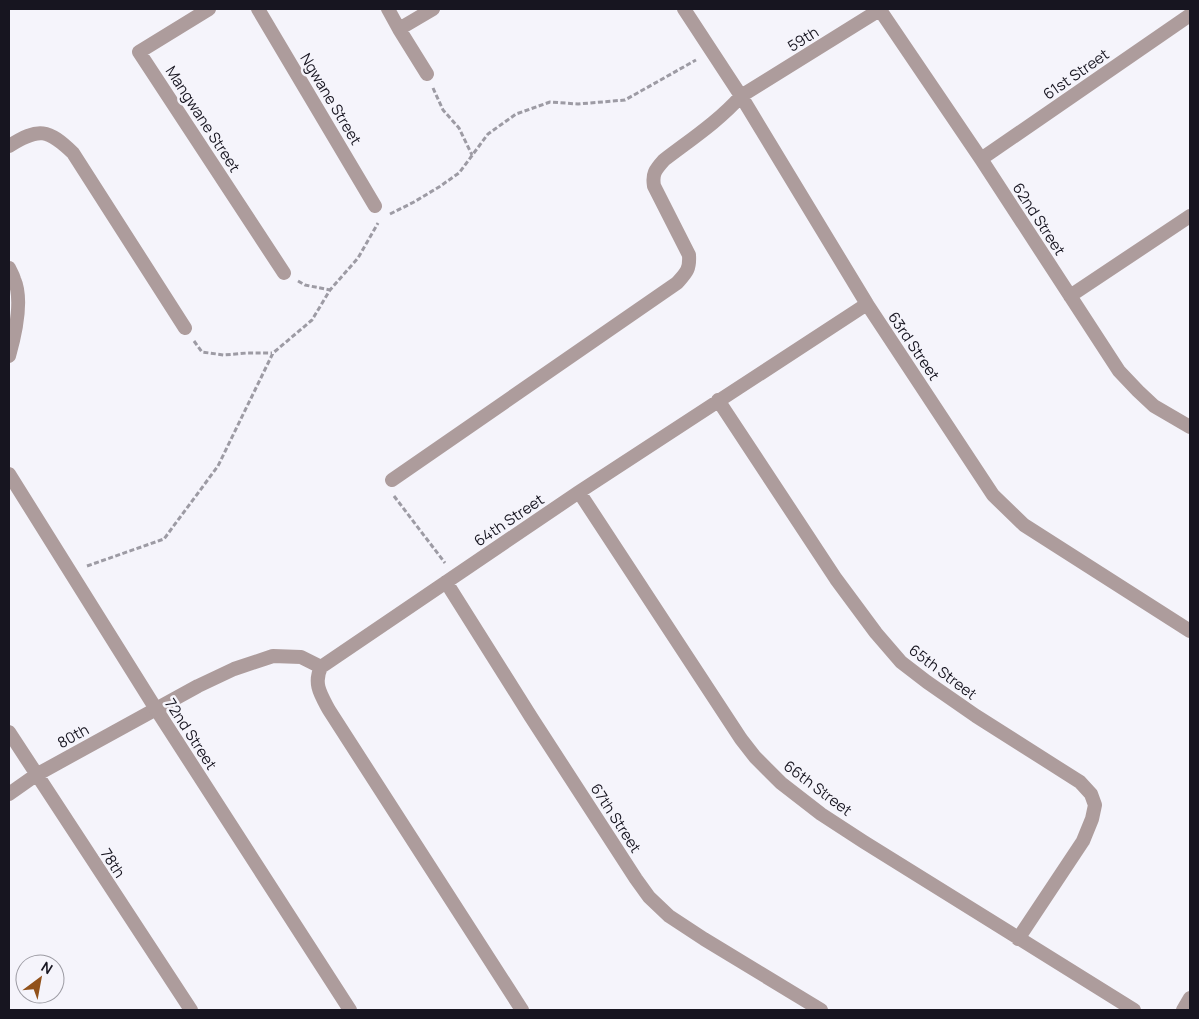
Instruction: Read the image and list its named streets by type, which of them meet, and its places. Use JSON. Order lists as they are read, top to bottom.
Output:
{
  "streets": {
    "street": [
      "59th",
      "61st Street",
      "Ngwane Street",
      "Mangwane Street",
      "62nd Street",
      "63rd Street",
      "64th Street",
      "65th Street",
      "72nd Street",
      "80th",
      "66th Street",
      "67th Street",
      "78th"
    ]
  },
  "crossings": [
    ["59th", "62nd Street"],
    ["59th", "63rd Street"],
    ["61st Street", "62nd Street"],
    ["63rd Street", "64th Street"],
    ["64th Street", "65th Street"],
    ["64th Street", "66th Street"],
    ["64th Street", "67th Street"],
    ["65th Street", "66th Street"],
    ["72nd Street", "80th"],
    ["80th", "78th"]
  ],
  "north": "top right"
}
